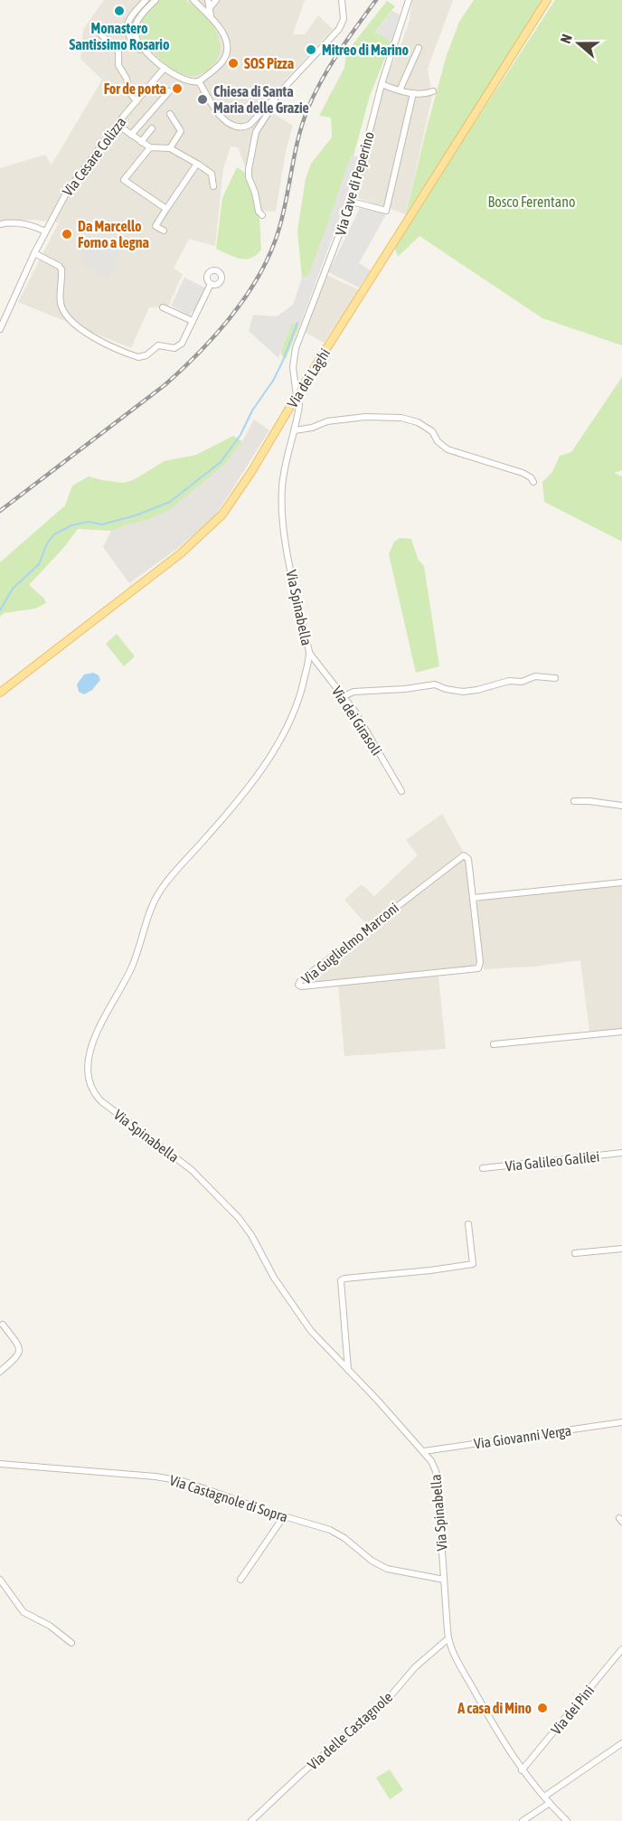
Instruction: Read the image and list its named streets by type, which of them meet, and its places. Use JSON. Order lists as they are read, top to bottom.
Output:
{
  "streets": {
    "main road": ["Via dei Laghi"],
    "street": [
      "Via Cesare Colizza",
      "Via Cave di Peperino",
      "Via Spinabella",
      "Via dei Girasoli",
      "Via Guglielmo Marconi",
      "Via Galileo Galilei",
      "Via Giovanni Verga",
      "Via Castagnole di Sopra",
      "Via dei Pini",
      "Via delle Castagnole"
    ]
  },
  "crossings": [
    ["Via Cave di Peperino", "Via dei Laghi"],
    ["Via Cave di Peperino", "Via Spinabella"],
    ["Via dei Laghi", "Via Spinabella"],
    ["Via Spinabella", "Via dei Girasoli"],
    ["Via Spinabella", "Via Giovanni Verga"],
    ["Via Spinabella", "Via Castagnole di Sopra"],
    ["Via Spinabella", "Via dei Pini"],
    ["Via Spinabella", "Via delle Castagnole"]
  ],
  "parks": ["Bosco Ferentano"],
  "places": [
    "Monastero Santissimo Rosario",
    "Mitreo di Marino",
    "SOS Pizza",
    "For de porta",
    "Chiesa di Santa Maria delle Grazie",
    "Da Marcello Forno a legna",
    "A casa di Mino"
  ],
  "north": "left"
}
